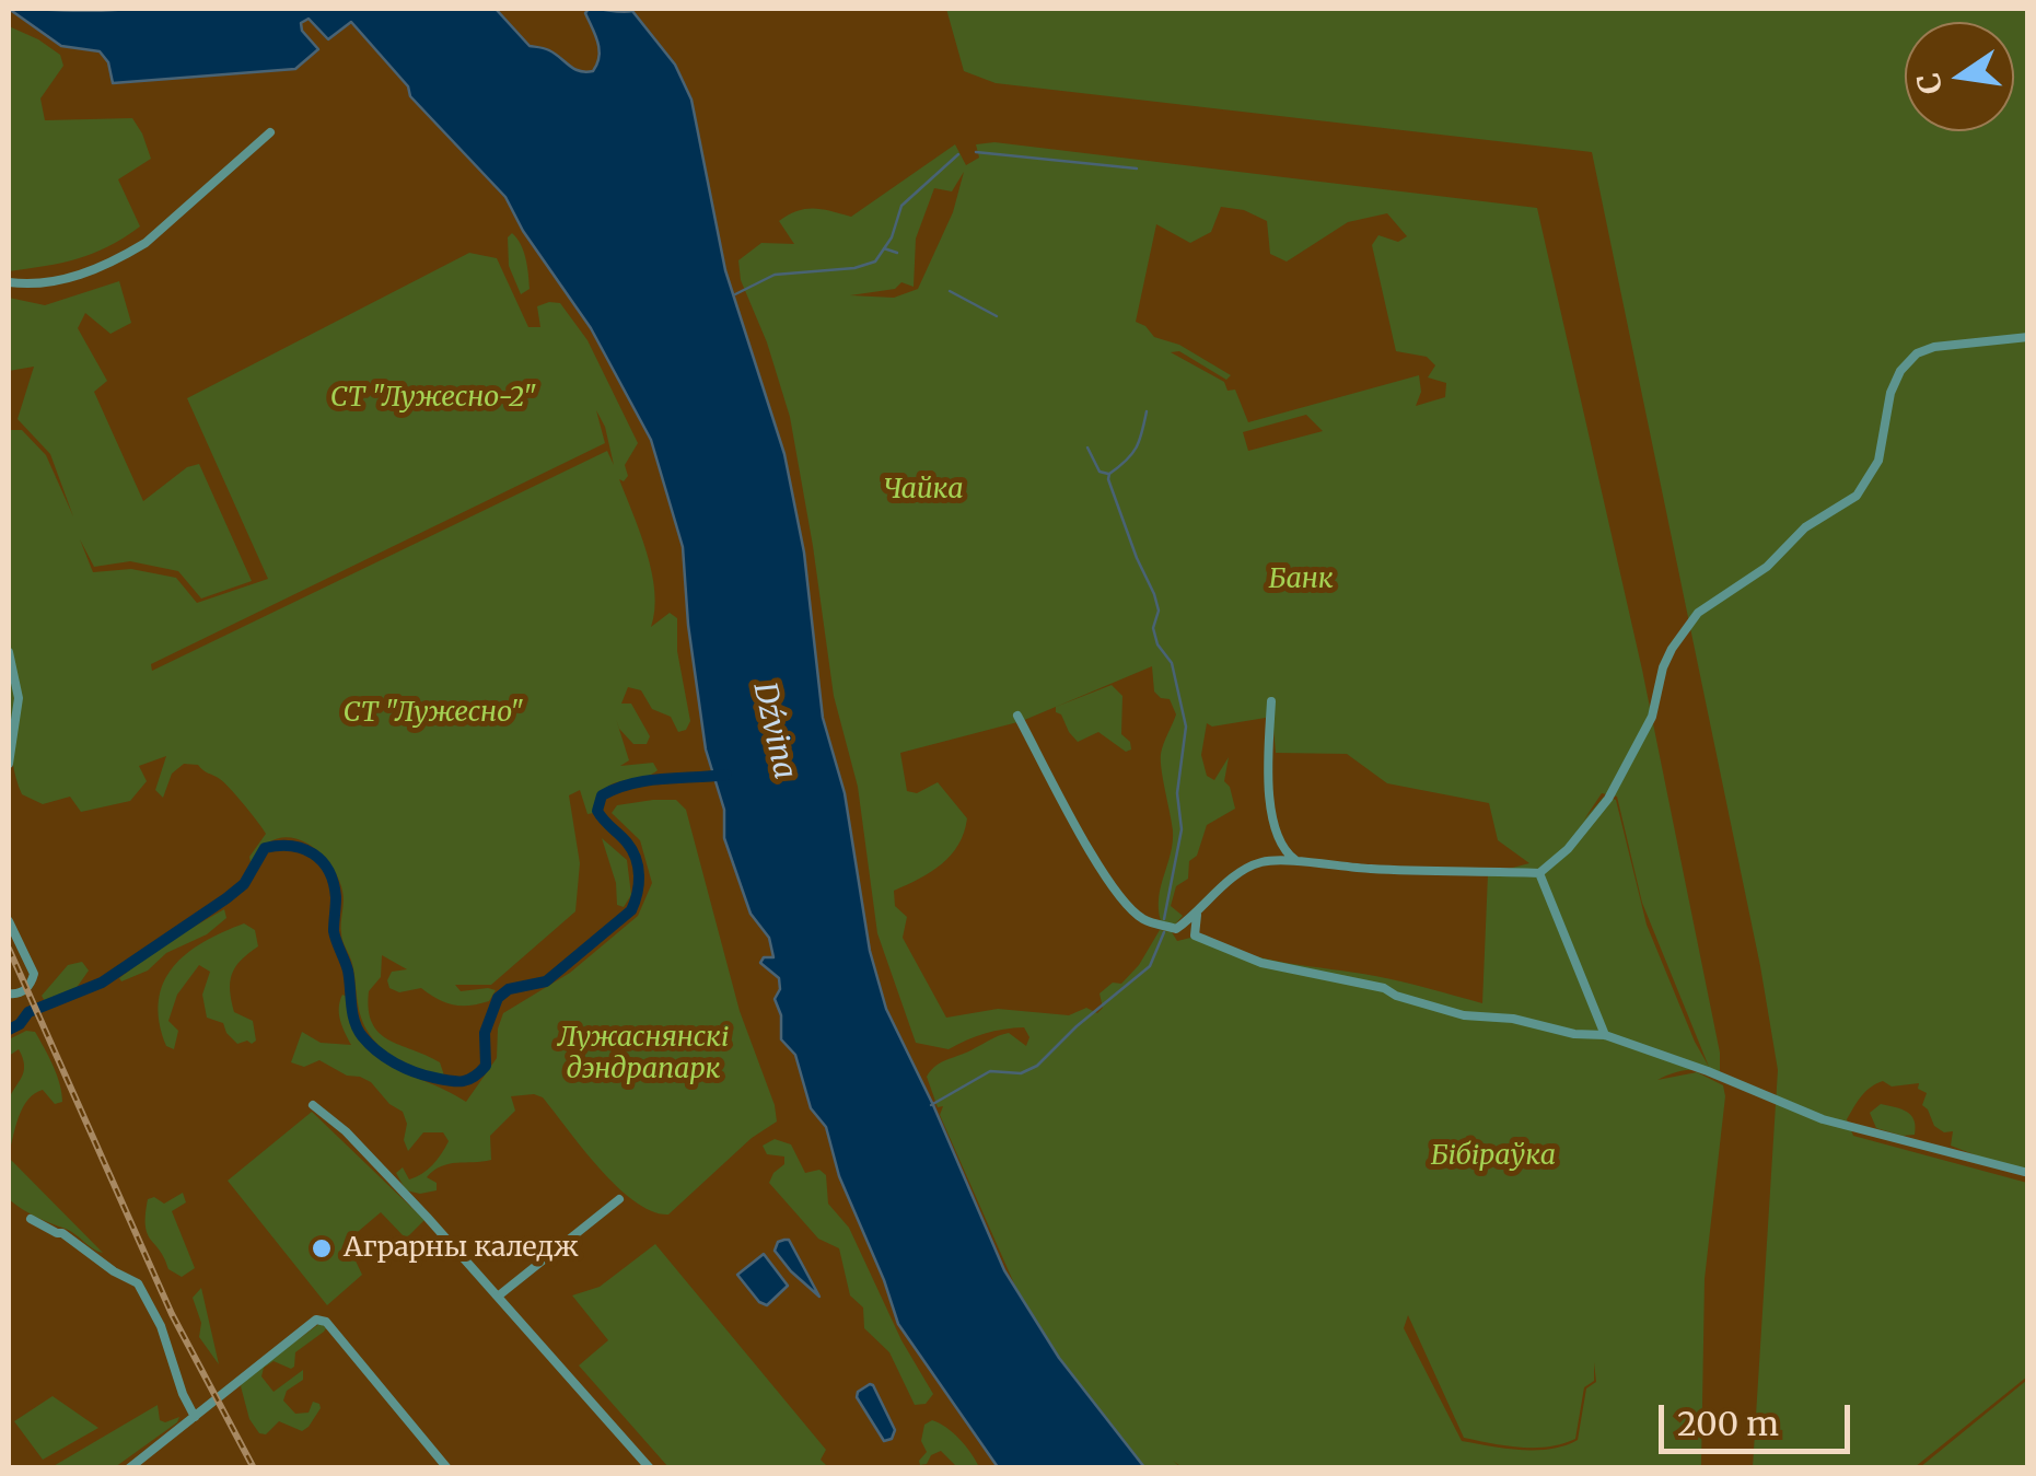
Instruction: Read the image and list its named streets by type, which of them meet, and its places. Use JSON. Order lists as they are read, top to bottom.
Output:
{
  "water": ["Dźvina"],
  "parks": [
    "СТ \"Лужесно-2\"",
    "Чайка",
    "Банк",
    "СТ \"Лужесно\"",
    "Лужаснянскі дэндрапарк",
    "Бібіраўка"
  ],
  "places": ["Аграрны каледж"],
  "scale_bar": "200 m",
  "north": "left"
}
